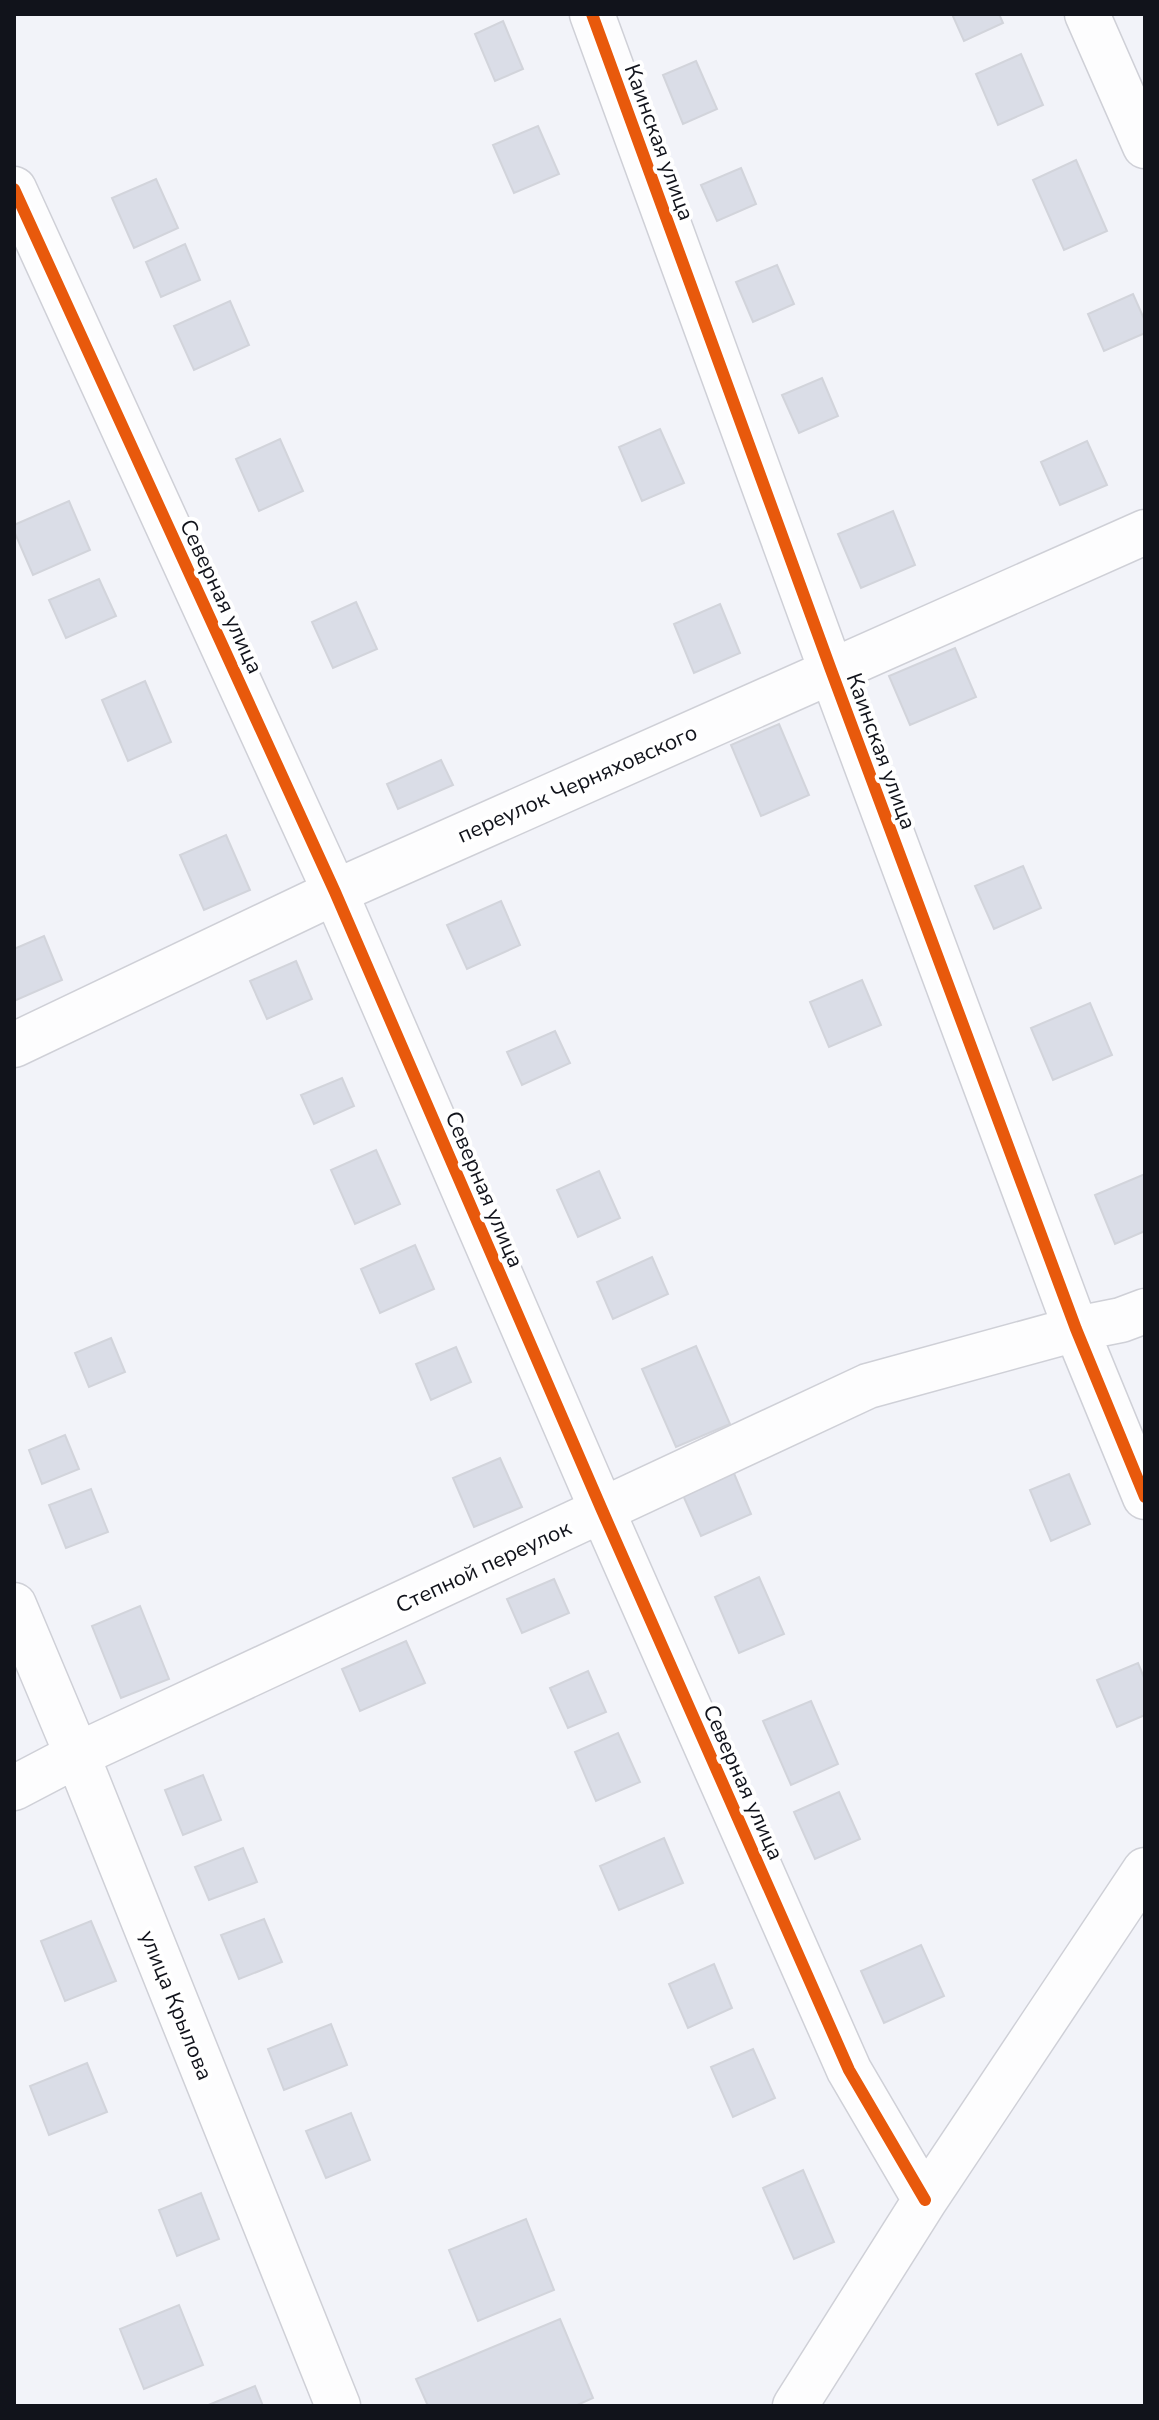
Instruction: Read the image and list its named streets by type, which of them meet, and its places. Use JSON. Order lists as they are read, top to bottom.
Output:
{
  "streets": {
    "street": [
      "Каинская улица",
      "Северная улица",
      "переулок Черняховского",
      "Степной переулок",
      "улица Крылова"
    ]
  },
  "crossings": [
    ["Каинская улица", "переулок Черняховского"],
    ["Каинская улица", "Степной переулок"],
    ["Северная улица", "переулок Черняховского"],
    ["Северная улица", "Степной переулок"],
    ["Степной переулок", "улица Крылова"]
  ]
}
